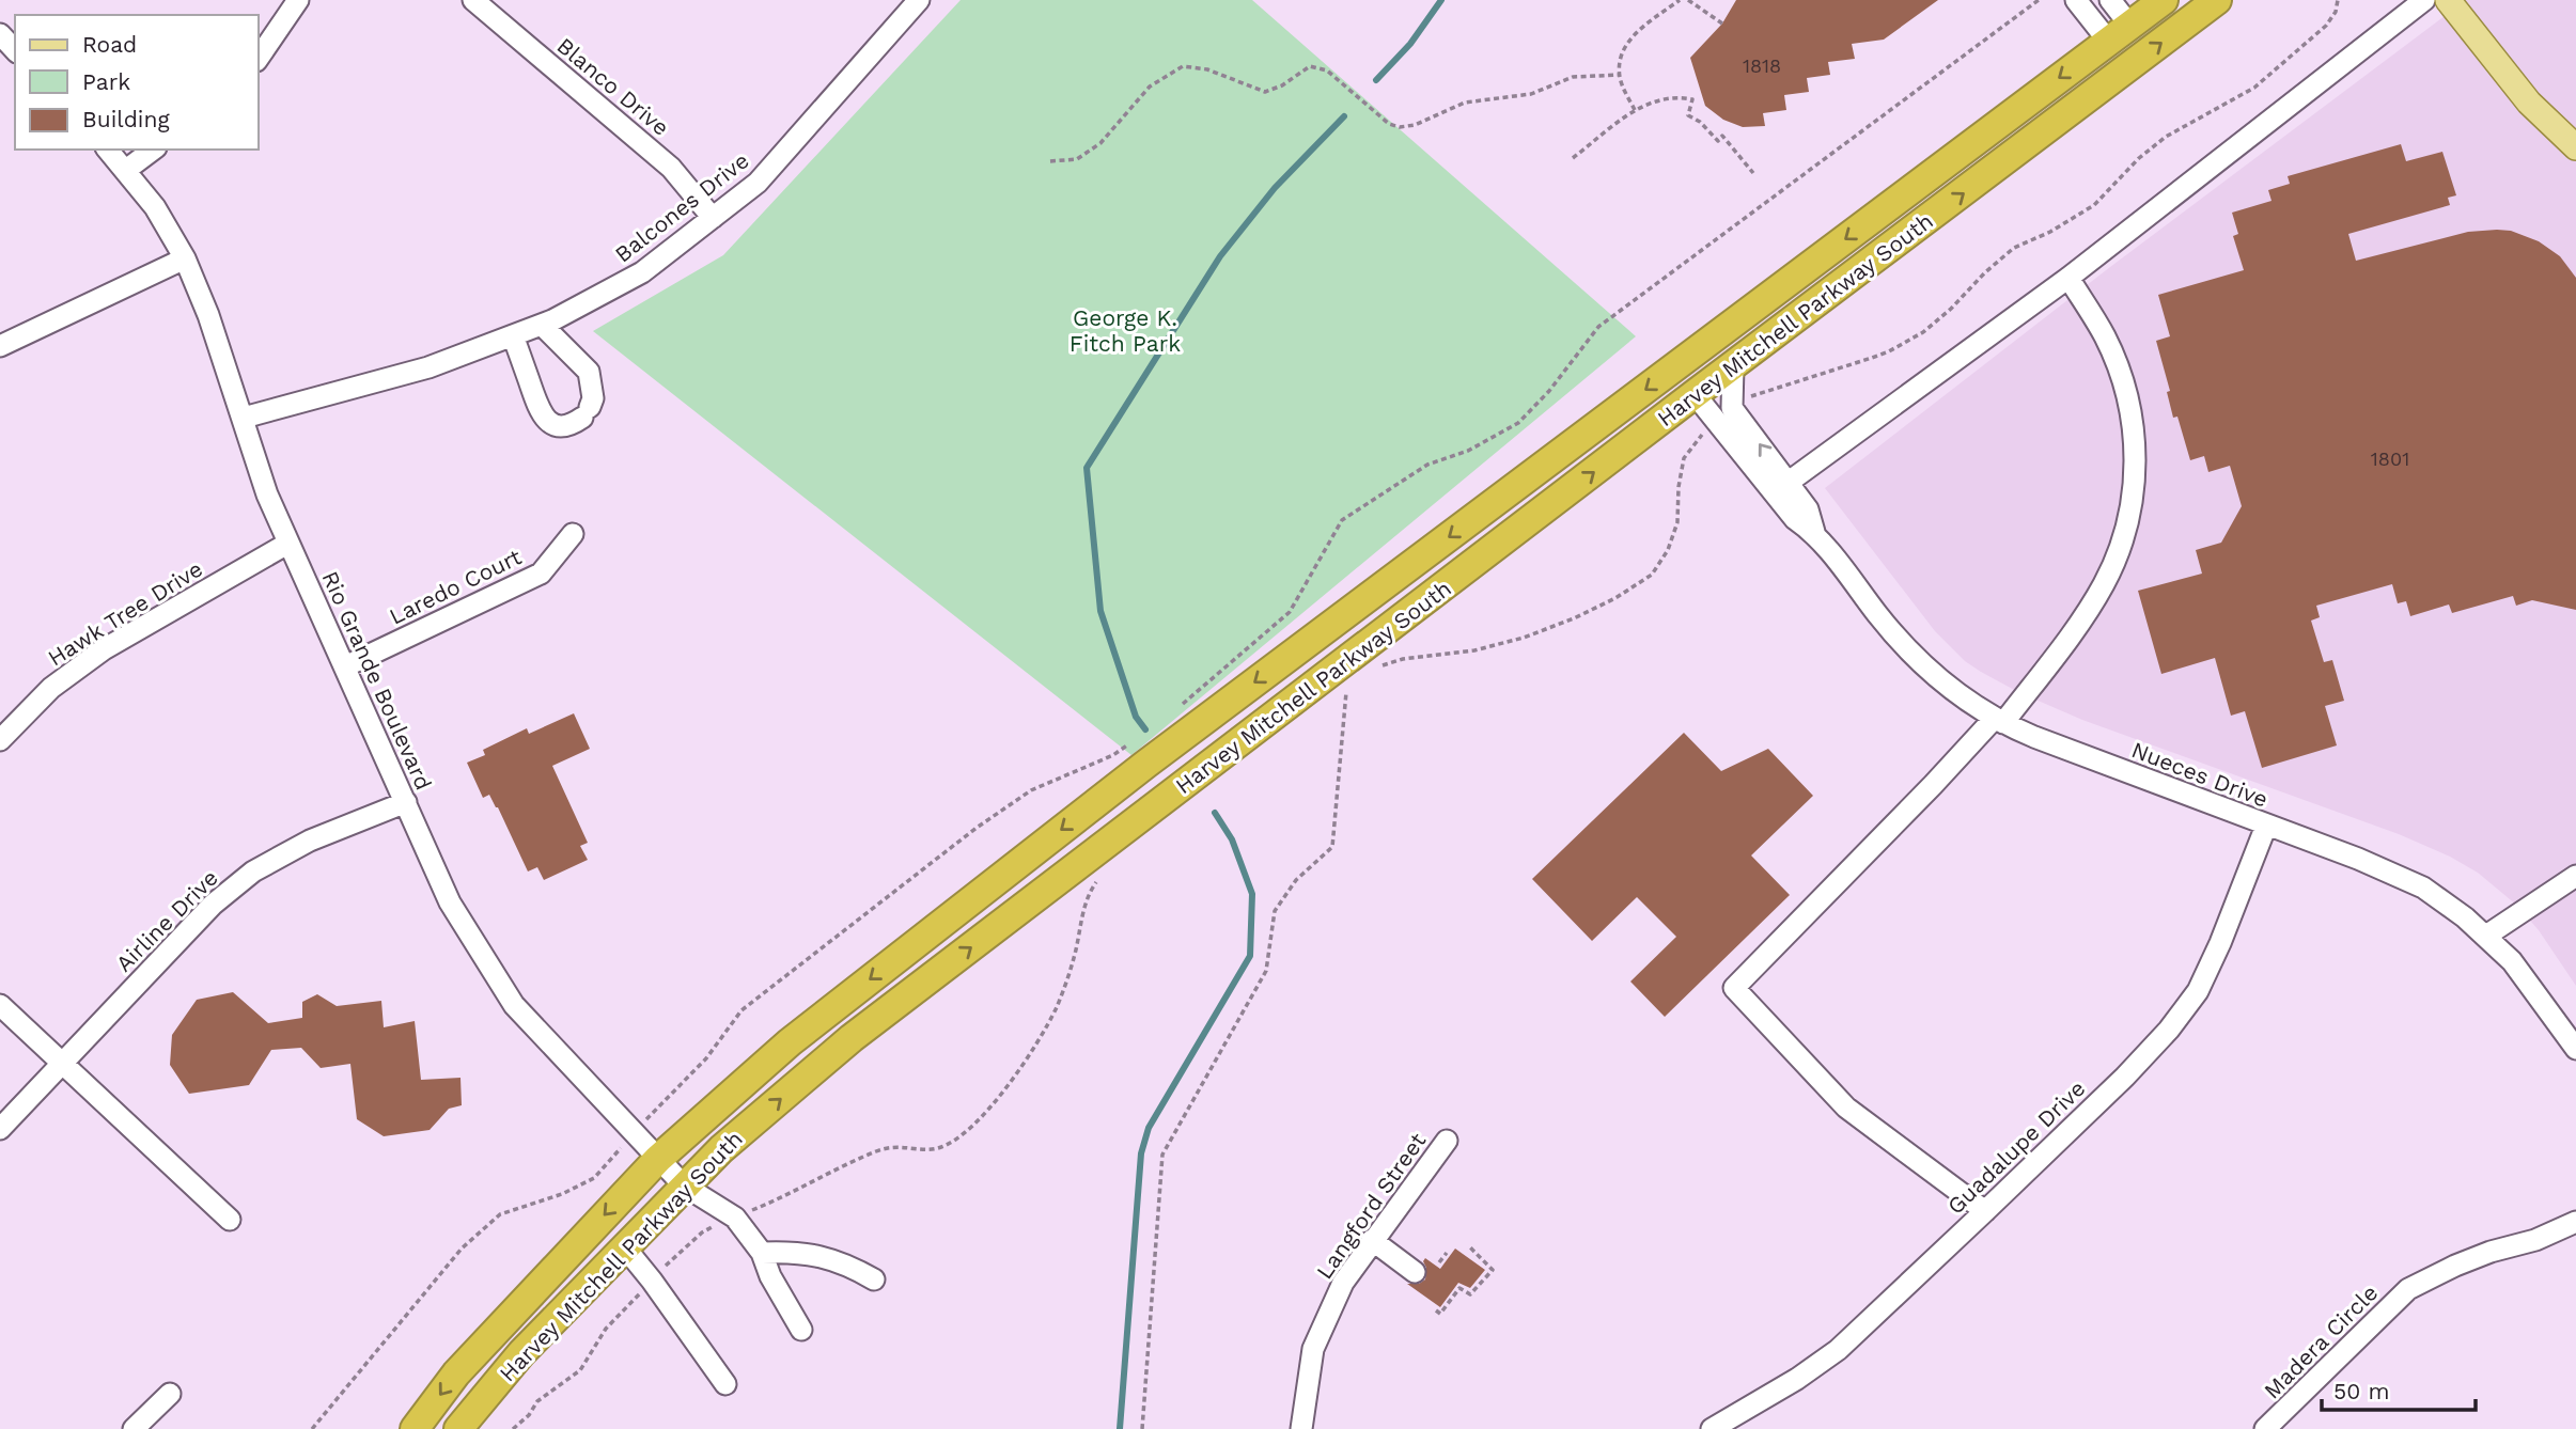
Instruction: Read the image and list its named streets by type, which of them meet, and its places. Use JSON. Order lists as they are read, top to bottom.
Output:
{
  "streets": {
    "highway": ["Harvey Mitchell Parkway South"],
    "street": [
      "Blanco Drive",
      "Balcones Drive",
      "Laredo Court",
      "Hawk Tree Drive",
      "Rio Grande Boulevard",
      "Nueces Drive",
      "Airline Drive",
      "Guadalupe Drive",
      "Langford Street",
      "Madera Circle"
    ]
  },
  "crossings": [
    ["Blanco Drive", "Balcones Drive"],
    ["Balcones Drive", "Rio Grande Boulevard"],
    ["Harvey Mitchell Parkway South", "Rio Grande Boulevard"],
    ["Harvey Mitchell Parkway South", "Nueces Drive"],
    ["Laredo Court", "Rio Grande Boulevard"],
    ["Hawk Tree Drive", "Rio Grande Boulevard"],
    ["Rio Grande Boulevard", "Airline Drive"],
    ["Nueces Drive", "Guadalupe Drive"]
  ],
  "parks": ["George K. Fitch Park"],
  "house_numbers": ["1818", "1801"],
  "legend": ["Road", "Park", "Building"],
  "scale_bar": "50 m"
}
